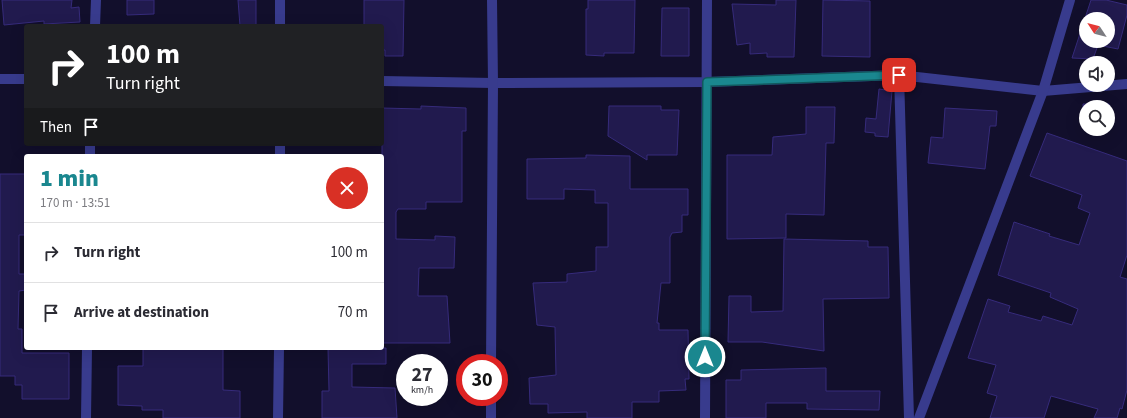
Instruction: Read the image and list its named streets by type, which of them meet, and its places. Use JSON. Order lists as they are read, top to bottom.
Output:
{
  "north": "top left",
  "page": {
    "turn": ["100 m", "Turn right"],
    "then": "Then",
    "heading": ["1 min", "170 m · 13:51"],
    "list": [
      {
        "name": "Turn right",
        "value": "100 m"
      },
      {
        "name": "Arrive at destination",
        "value": "70 m"
      }
    ],
    "speed": "27 km/h",
    "limit": "30"
  }
}
